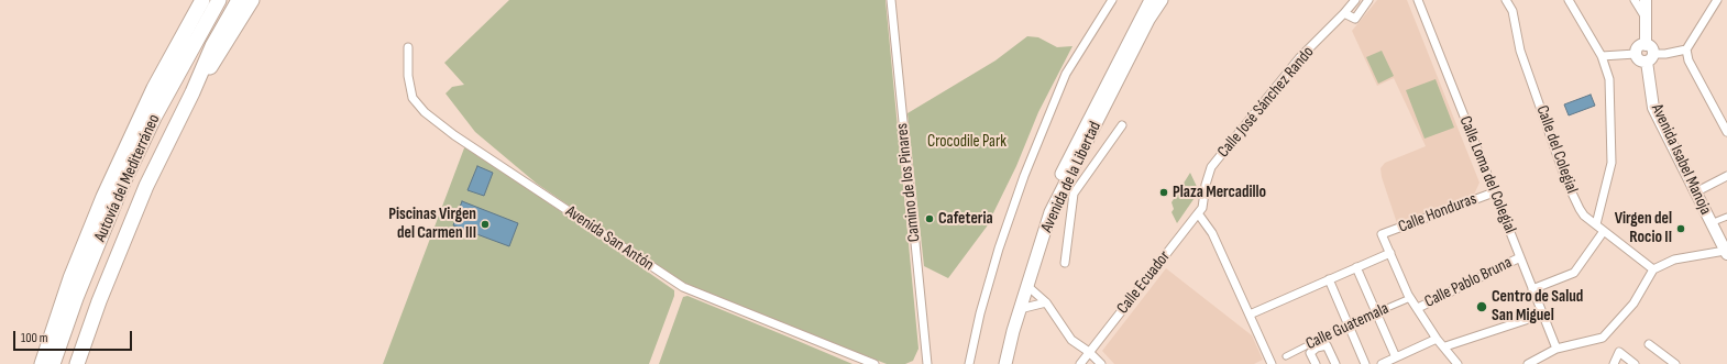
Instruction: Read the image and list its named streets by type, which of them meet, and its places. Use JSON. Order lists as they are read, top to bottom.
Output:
{
  "streets": {
    "highway": ["Autovía del Mediterráneo"],
    "main road": ["Avenida Isabel Manoja", "Avenida de la Libertad"],
    "street": [
      "Calle José Sánchez Rando",
      "Calle del Colegial",
      "Calle Loma del Colegial",
      "Camino de los Pinares",
      "Calle Honduras",
      "Avenida San Antón",
      "Calle Ecuador",
      "Calle Pablo Bruna",
      "Calle Guatemala"
    ]
  },
  "crossings": [
    ["Calle José Sánchez Rando", "Calle Ecuador"],
    ["Calle Loma del Colegial", "Calle Honduras"],
    ["Calle Loma del Colegial", "Calle Pablo Bruna"]
  ],
  "parks": ["Crocodile Park"],
  "places": [
    "Plaza Mercadillo",
    "Cafeteria",
    "Piscinas Virgen del Carmen III",
    "Virgen del Rocio II",
    "Centro de Salud San Miguel"
  ],
  "scale_bar": "100 m"
}
